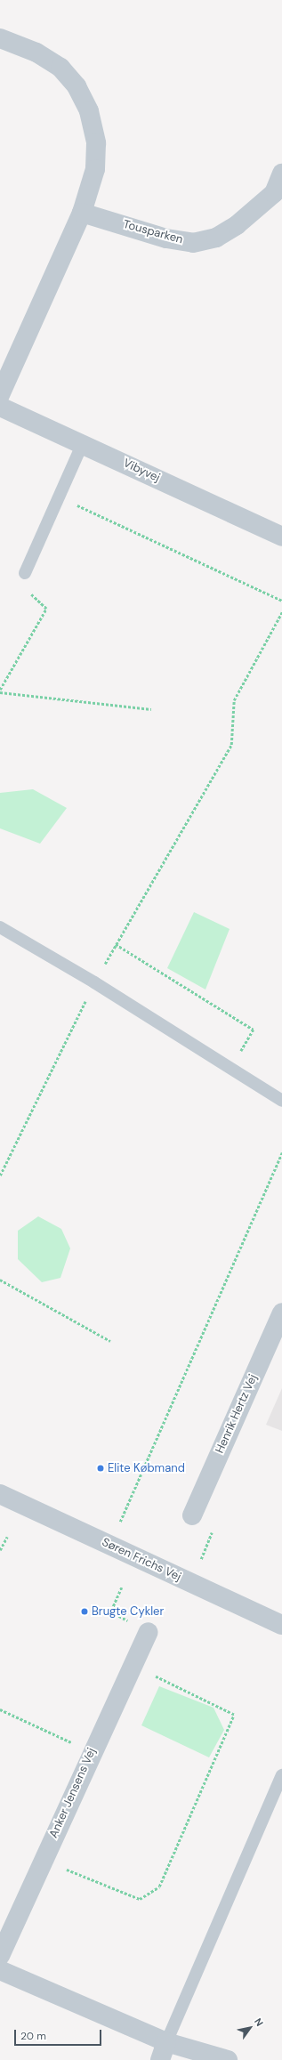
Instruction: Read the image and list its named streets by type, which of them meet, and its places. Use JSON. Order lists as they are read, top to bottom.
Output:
{
  "streets": {
    "street": [
      "Tousparken",
      "Vibyvej",
      "Henrik Hertz Vej",
      "Søren Frichs Vej",
      "Anker Jensens Vej"
    ]
  },
  "places": ["Elite Købmand", "Brugte Cykler"],
  "scale_bar": "20 m",
  "north": "top right"
}
